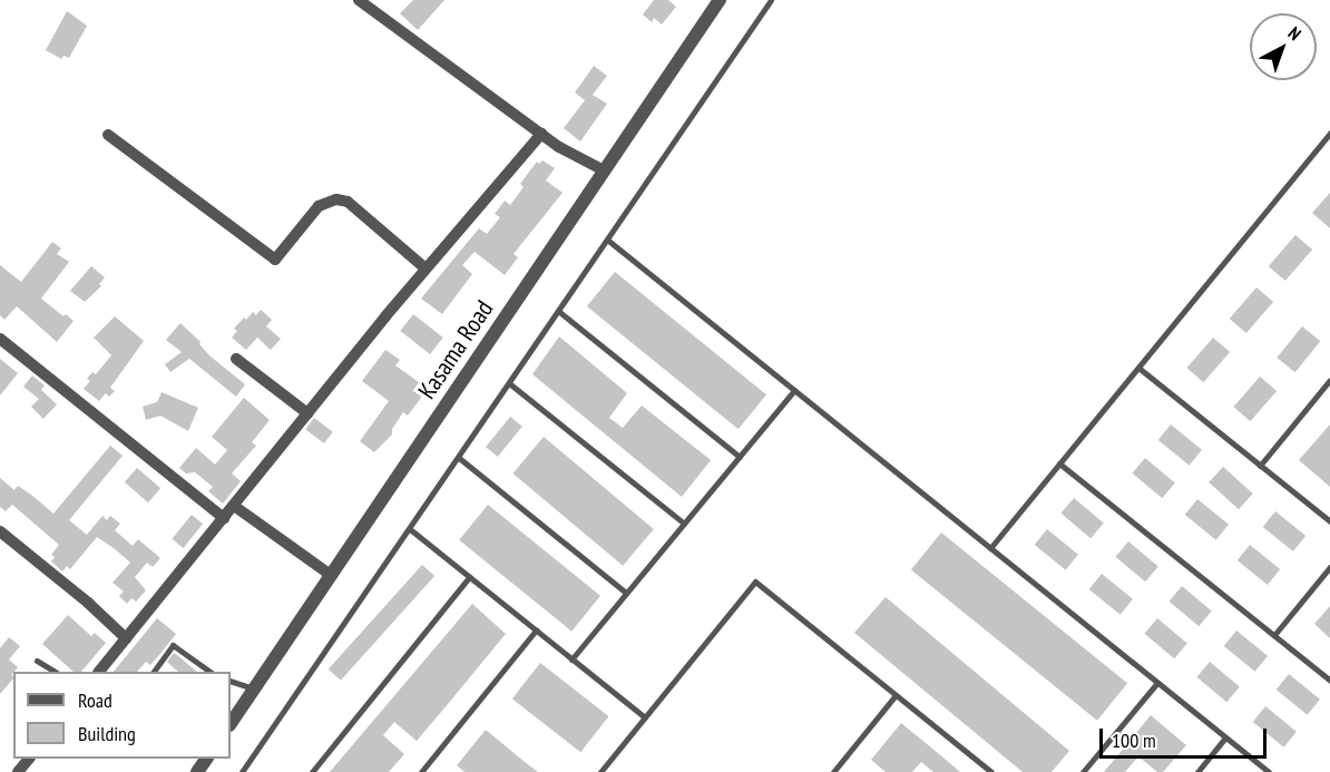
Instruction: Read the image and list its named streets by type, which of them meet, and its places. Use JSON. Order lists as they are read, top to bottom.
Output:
{
  "streets": {
    "street": ["Kasama Road"]
  },
  "legend": ["Road", "Building"],
  "scale_bar": "100 m",
  "north": "top right"
}
